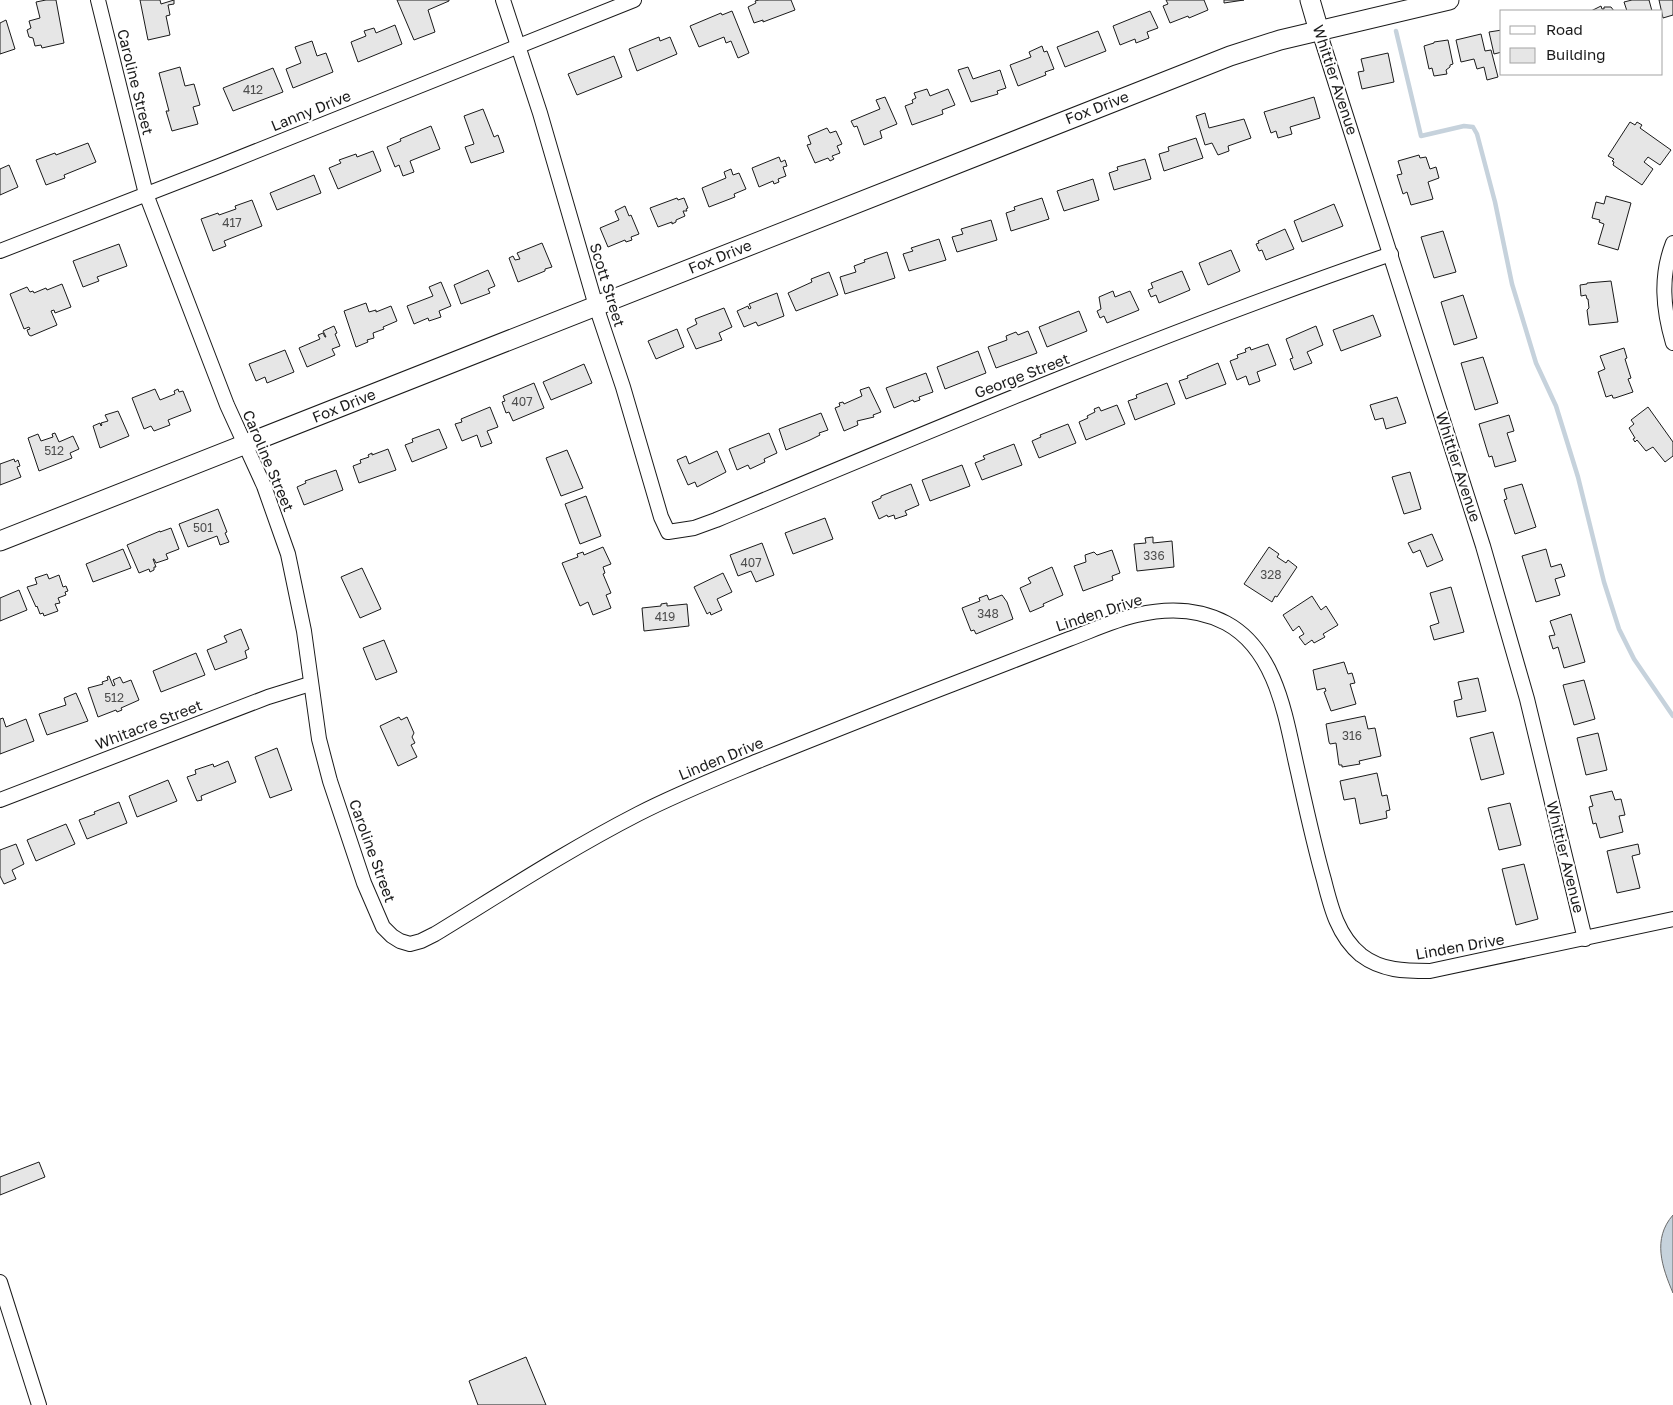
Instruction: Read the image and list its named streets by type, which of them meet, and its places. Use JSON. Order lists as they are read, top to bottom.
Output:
{
  "streets": {
    "main road": ["Whittier Avenue", "Fox Drive"],
    "street": [
      "Caroline Street",
      "Lanny Drive",
      "Scott Street",
      "George Street",
      "Linden Drive",
      "Whitacre Street"
    ]
  },
  "crossings": [
    ["Whittier Avenue", "Fox Drive"],
    ["Whittier Avenue", "George Street"],
    ["Whittier Avenue", "Linden Drive"],
    ["Caroline Street", "Fox Drive"],
    ["Caroline Street", "Lanny Drive"],
    ["Caroline Street", "Linden Drive"],
    ["Caroline Street", "Whitacre Street"],
    ["Fox Drive", "Scott Street"],
    ["Lanny Drive", "Scott Street"],
    ["Scott Street", "George Street"]
  ],
  "house_numbers": [
    "412",
    "417",
    "407",
    "512",
    "501",
    "336",
    "407",
    "328",
    "348",
    "419",
    "512",
    "316"
  ],
  "legend": ["Road", "Building"]
}
